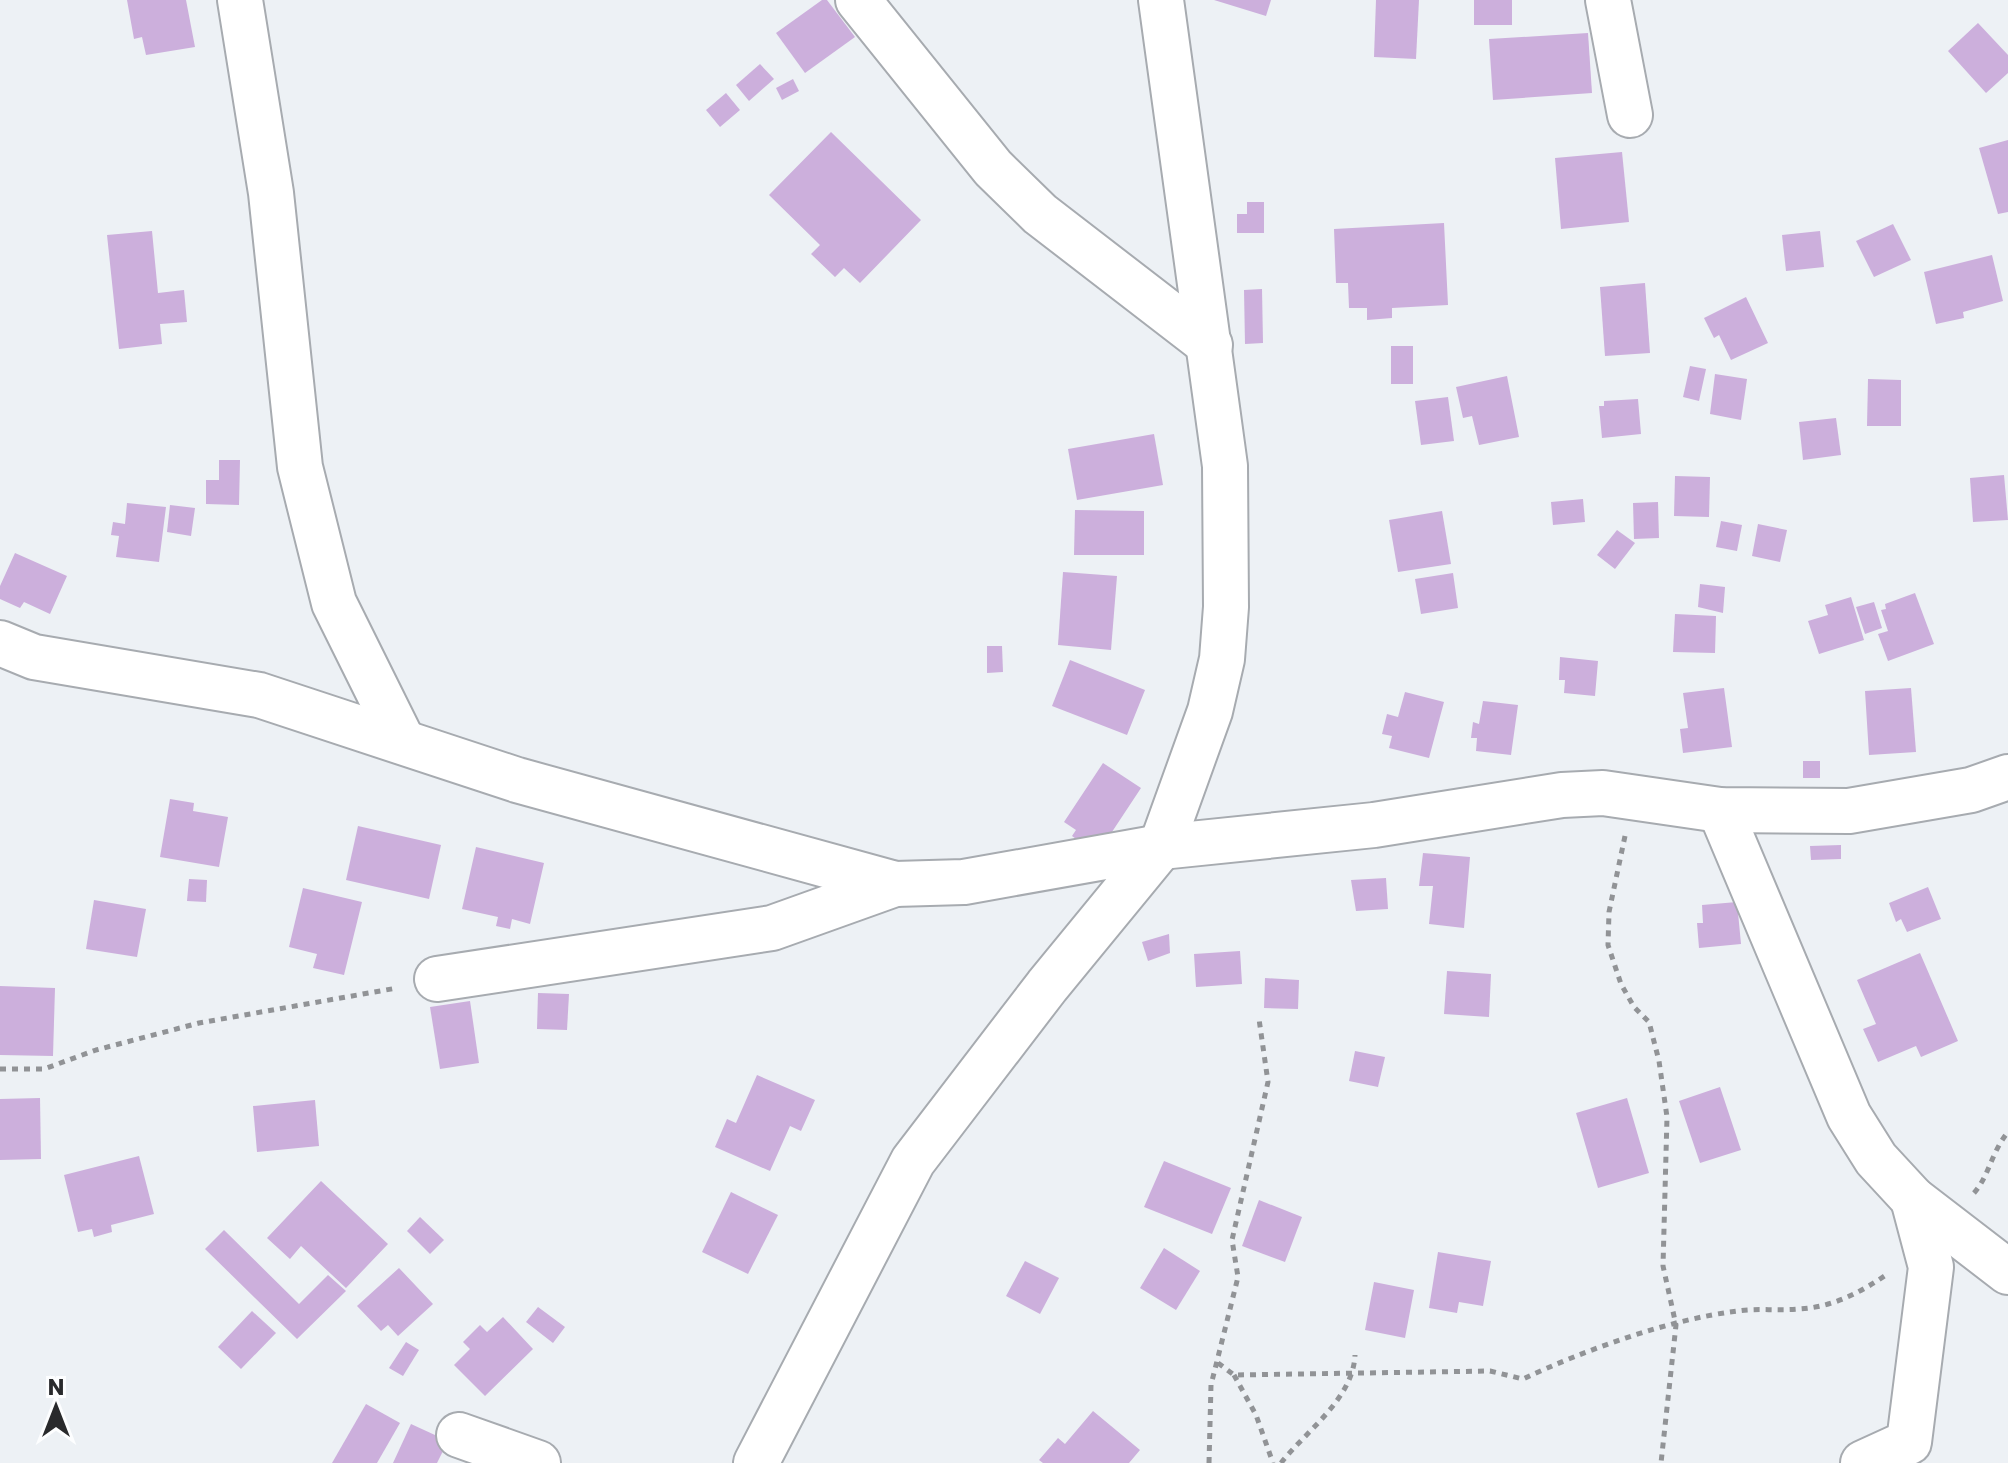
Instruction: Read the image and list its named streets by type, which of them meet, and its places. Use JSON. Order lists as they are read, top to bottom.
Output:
{
  "north": "top"
}
